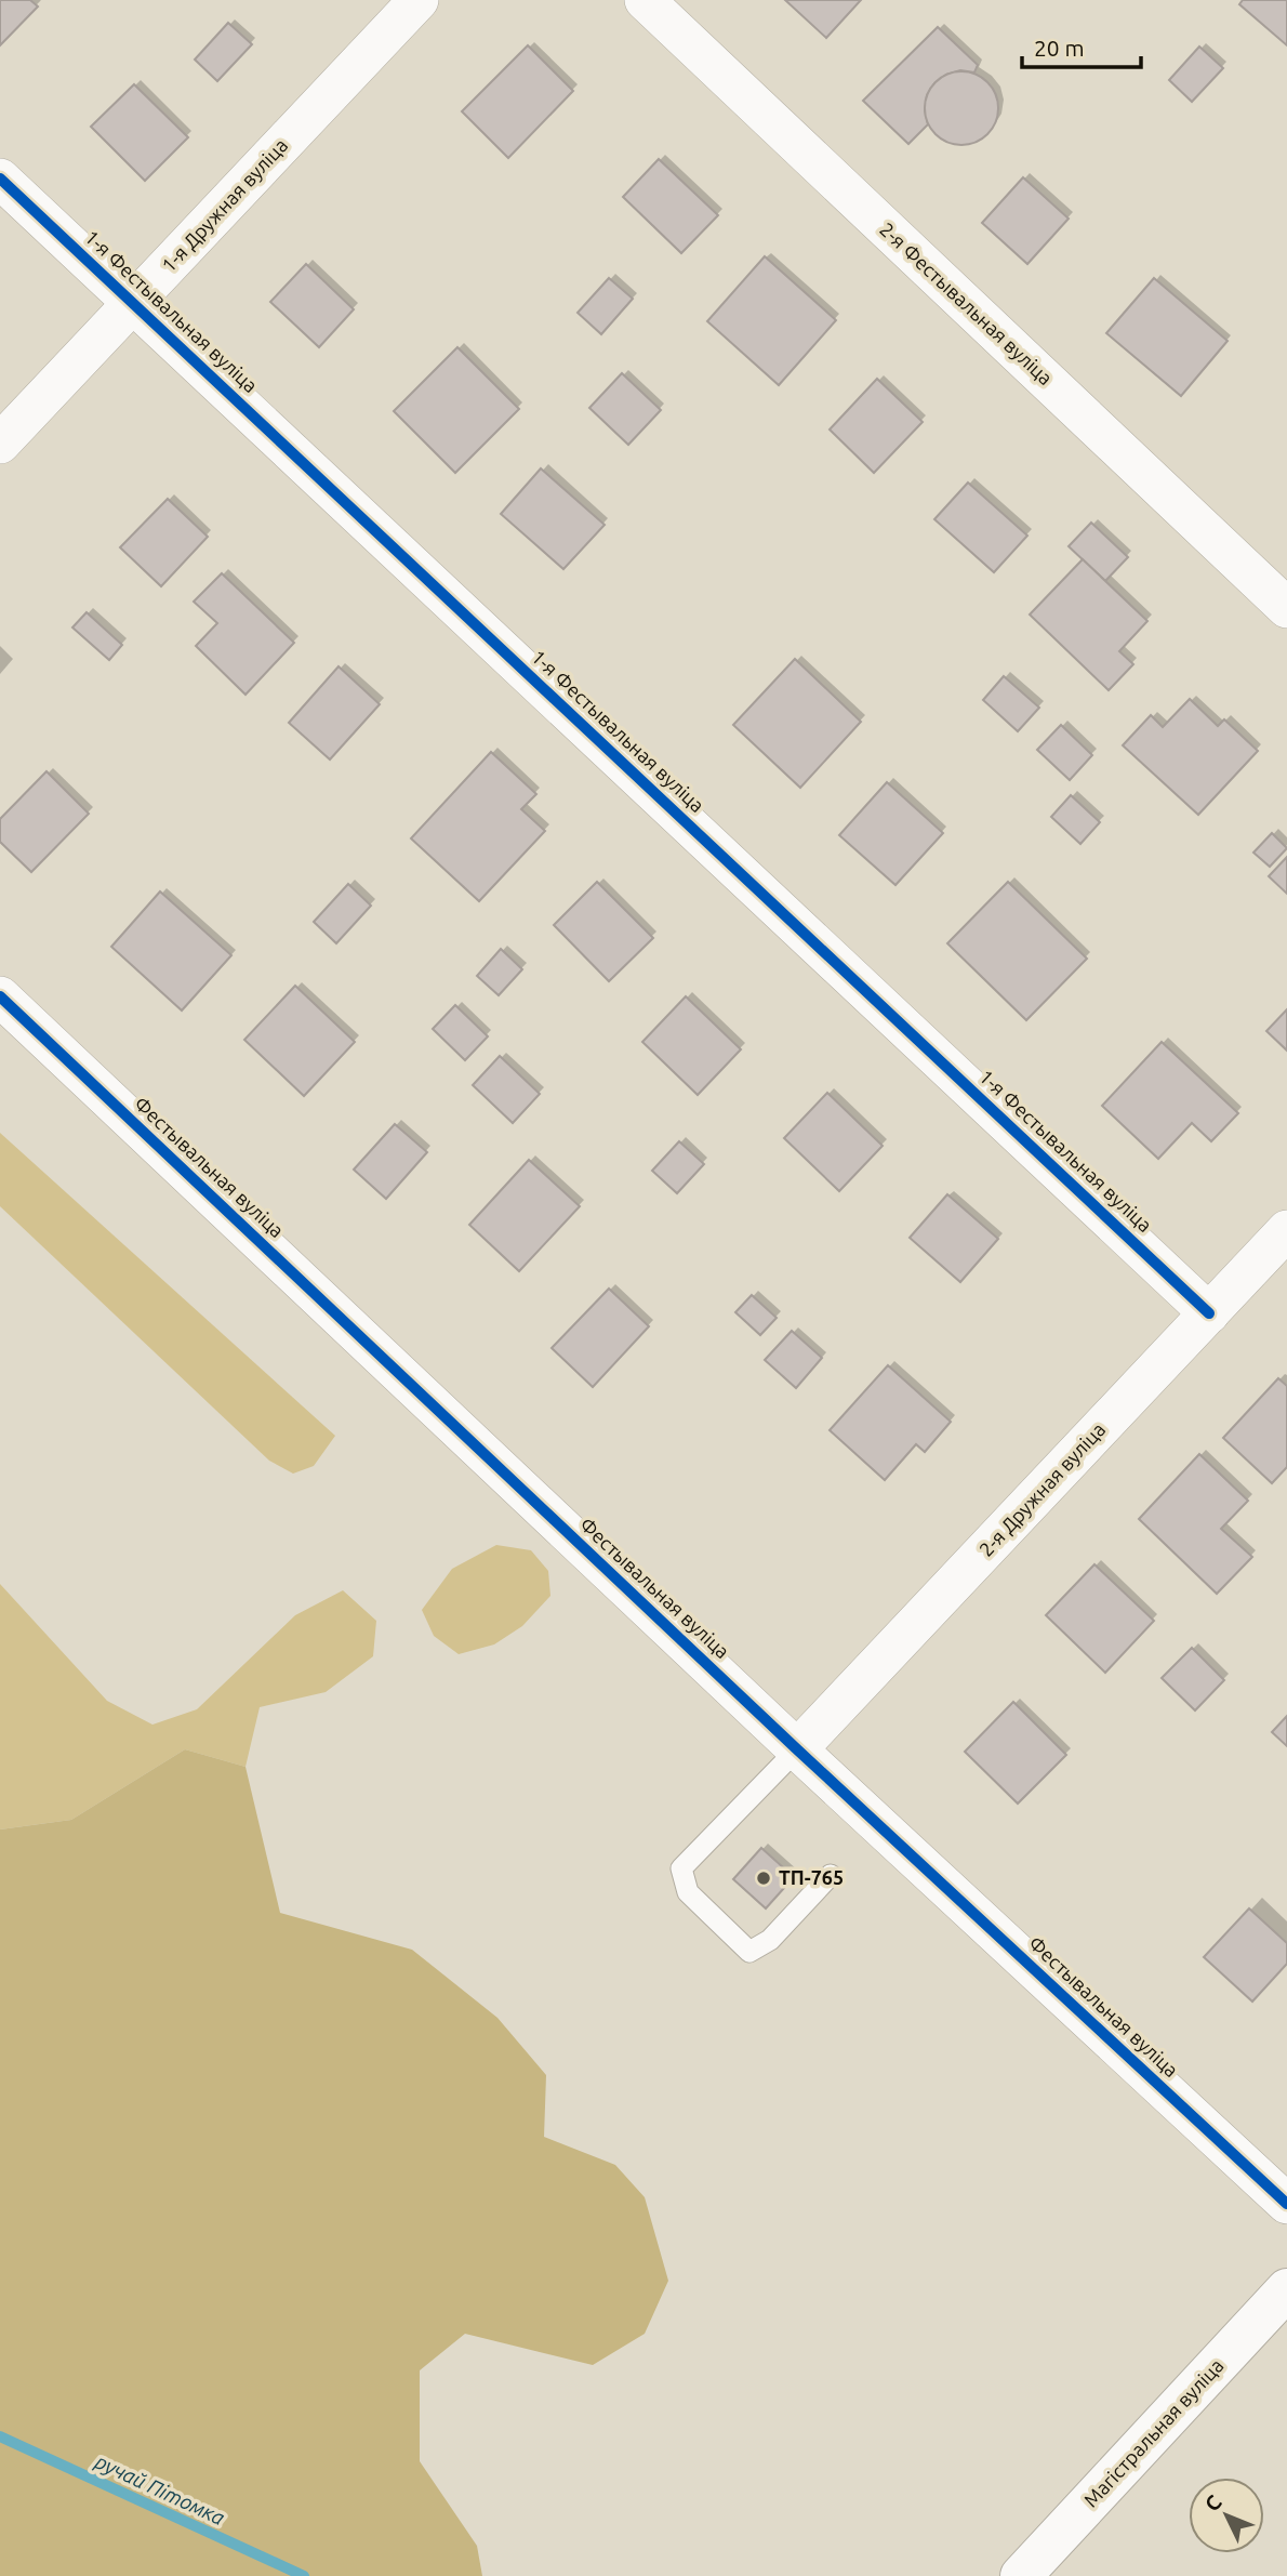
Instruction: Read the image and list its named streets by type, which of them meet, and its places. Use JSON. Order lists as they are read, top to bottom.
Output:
{
  "streets": {
    "street": [
      "1-я Дружная вуліца",
      "2-я Фестывальная вуліца",
      "1-я Фестывальная вуліца",
      "Фестывальная вуліца",
      "2-я Дружная вуліца",
      "Магістральная вуліца"
    ]
  },
  "crossings": [
    ["1-я Дружная вуліца", "1-я Фестывальная вуліца"],
    ["1-я Фестывальная вуліца", "2-я Дружная вуліца"],
    ["Фестывальная вуліца", "2-я Дружная вуліца"]
  ],
  "water": ["ручай Пітомка"],
  "places": ["ТП-765"],
  "scale_bar": "20 m",
  "north": "top left"
}
